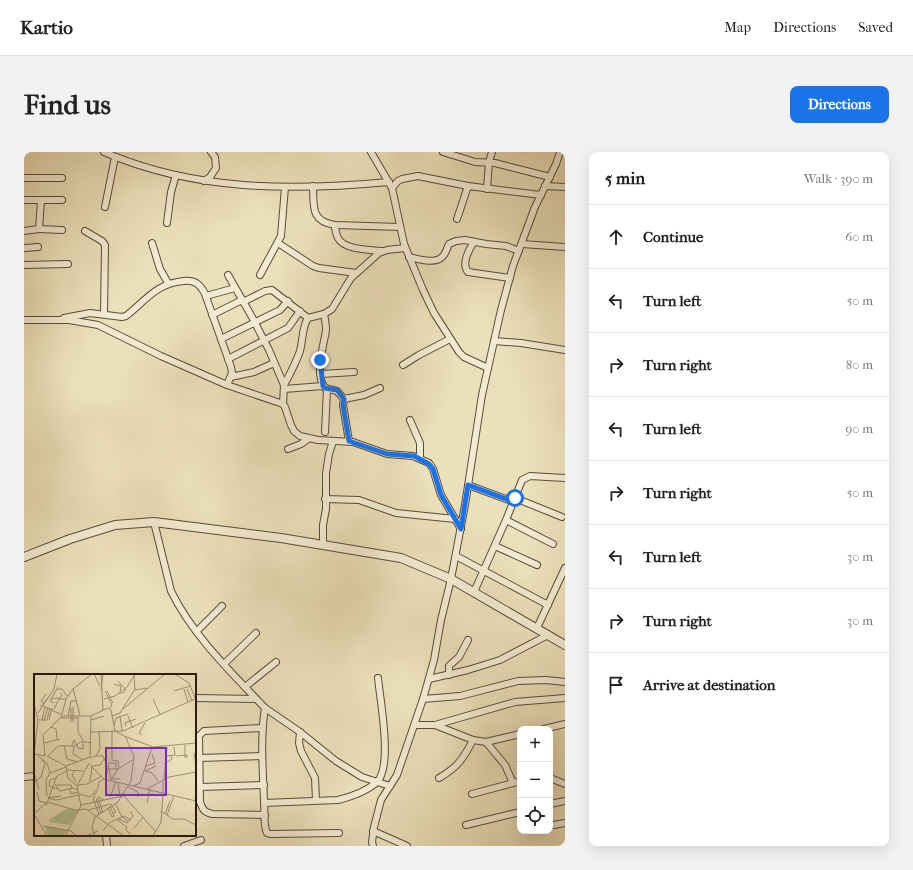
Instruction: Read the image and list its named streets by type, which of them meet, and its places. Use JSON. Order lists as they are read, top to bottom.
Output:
{
  "page": {
    "header": "Kartio",
    "nav": ["Map", "Directions", "Saved"],
    "buttons": "Directions",
    "title": "Find us",
    "heading": ["5 min", "Walk · 390 m"],
    "list": [
      ["Continue", "60 m"],
      ["Turn left", "50 m"],
      ["Turn right", "80 m"],
      ["Turn left", "90 m"],
      ["Turn right", "50 m"],
      ["Turn left", "30 m"],
      ["Turn right", "30 m"],
      "Arrive at destination"
    ],
    "map_buttons": ["+", "−"]
  }
}
